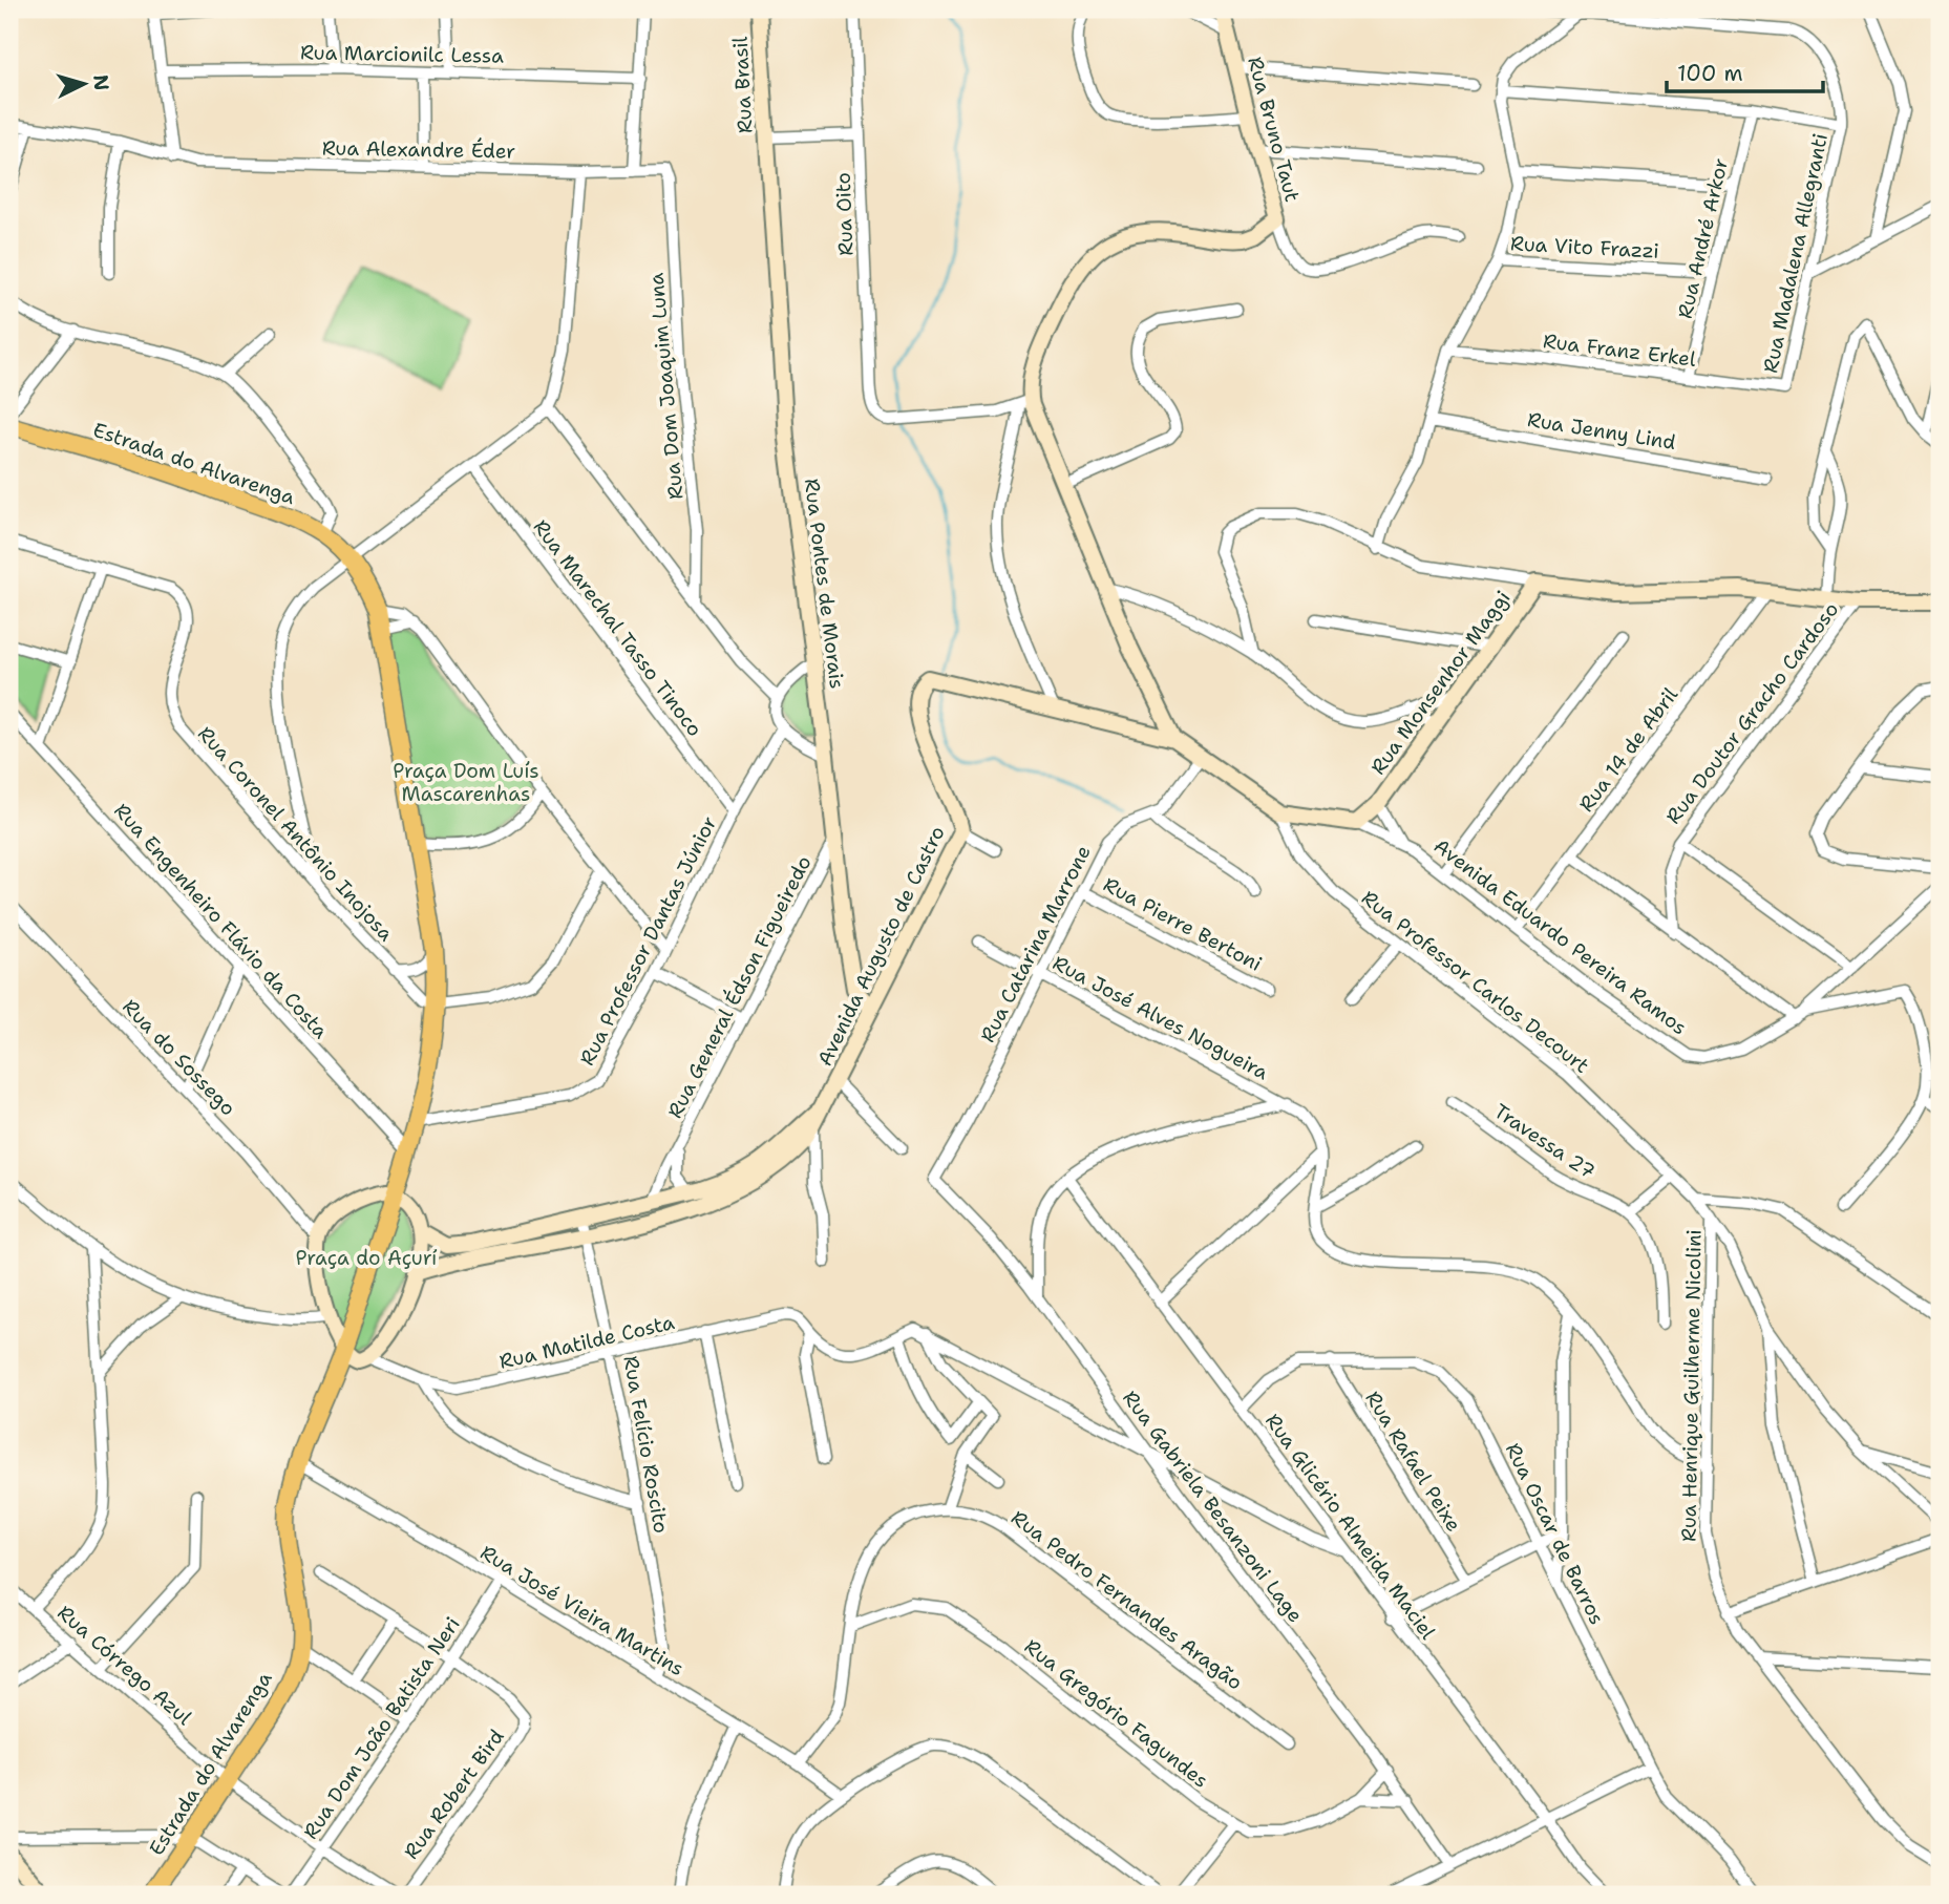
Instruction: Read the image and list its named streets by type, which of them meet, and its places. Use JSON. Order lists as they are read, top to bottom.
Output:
{
  "streets": {
    "main road": ["Estrada do Alvarenga"],
    "street": [
      "Rua Marcionilc Lessa",
      "Rua Brasil",
      "Rua Bruno Taut",
      "Rua Alexandre Éder",
      "Rua Oito",
      "Rua André Arkor",
      "Rua Vito Frazzi",
      "Rua Madalena Allegranti",
      "Rua Franz Erkel",
      "Rua Dom Joaquim Luna",
      "Rua Jenny Lind",
      "Rua Pontes de Morais",
      "Rua Marechal Tasso Tinoco",
      "Rua Monsenhor Maggi",
      "Rua Doutor Gracho Cardoso",
      "Rua 14 de Abril",
      "Rua Coronel Antônio Inojosa",
      "Rua Engenheiro Flávio da Costa",
      "Rua Pierre Bertoni",
      "Avenida Eduardo Pereira Ramos",
      "Rua Professor Dantas Júnior",
      "Rua Catarina Marrone",
      "Avenida Augusto de Castro",
      "Rua Professor Carlos Decourt",
      "Rua General Édson Figueiredo",
      "Rua José Alves Nogueira",
      "Rua do Sossego",
      "Travessa 27",
      "Rua Matilde Costa",
      "Rua Henrique Guilherme Nicolini",
      "Rua Felício Roscito",
      "Rua Rafael Peixe",
      "Rua Gabriela Besanzoni Lage",
      "Rua Glicério Almeida Maciel",
      "Rua Oscar de Barros",
      "Rua Pedro Fernandes Aragão",
      "Rua José Vieira Martins",
      "Rua Córrego Azul",
      "Rua Gregório Fagundes",
      "Rua Dom João Batista Neri",
      "Rua Robert Bird"
    ]
  },
  "crossings": [
    ["Rua Brasil", "Rua Pontes de Morais"],
    ["Rua Alexandre Éder", "Rua Dom Joaquim Luna"],
    ["Rua André Arkor", "Rua Vito Frazzi"],
    ["Rua André Arkor", "Rua Franz Erkel"],
    ["Rua Madalena Allegranti", "Rua Franz Erkel"],
    ["Estrada do Alvarenga", "Rua Coronel Antônio Inojosa"],
    ["Estrada do Alvarenga", "Rua Engenheiro Flávio da Costa"],
    ["Estrada do Alvarenga", "Rua Professor Dantas Júnior"],
    ["Estrada do Alvarenga", "Rua José Vieira Martins"],
    ["Estrada do Alvarenga", "Rua Córrego Azul"],
    ["Rua Pontes de Morais", "Avenida Augusto de Castro"],
    ["Rua Pontes de Morais", "Rua General Édson Figueiredo"],
    ["Rua Marechal Tasso Tinoco", "Rua Professor Dantas Júnior"],
    ["Rua Monsenhor Maggi", "Avenida Eduardo Pereira Ramos"],
    ["Rua 14 de Abril", "Avenida Eduardo Pereira Ramos"],
    ["Rua Pierre Bertoni", "Rua Catarina Marrone"],
    ["Avenida Eduardo Pereira Ramos", "Rua Catarina Marrone"],
    ["Avenida Eduardo Pereira Ramos", "Avenida Augusto de Castro"],
    ["Avenida Eduardo Pereira Ramos", "Rua Professor Carlos Decourt"],
    ["Rua Catarina Marrone", "Rua José Alves Nogueira"],
    ["Rua Catarina Marrone", "Rua Gabriela Besanzoni Lage"],
    ["Avenida Augusto de Castro", "Rua General Édson Figueiredo"],
    ["Avenida Augusto de Castro", "Rua Felício Roscito"],
    ["Rua Professor Carlos Decourt", "Rua Henrique Guilherme Nicolini"],
    ["Rua Matilde Costa", "Rua Felício Roscito"],
    ["Rua Felício Roscito", "Rua José Vieira Martins"],
    ["Rua Rafael Peixe", "Rua Oscar de Barros"],
    ["Rua Gabriela Besanzoni Lage", "Rua Gregório Fagundes"],
    ["Rua Glicério Almeida Maciel", "Rua Oscar de Barros"],
    ["Rua Pedro Fernandes Aragão", "Rua José Vieira Martins"],
    ["Rua Pedro Fernandes Aragão", "Rua Gregório Fagundes"],
    ["Rua José Vieira Martins", "Rua Dom João Batista Neri"],
    ["Rua Córrego Azul", "Rua Dom João Batista Neri"],
    ["Rua Dom João Batista Neri", "Rua Robert Bird"]
  ],
  "parks": ["Praça Dom Luís Mascarenhas", "Praça do Açurí"],
  "scale_bar": "100 m",
  "north": "right"
}
